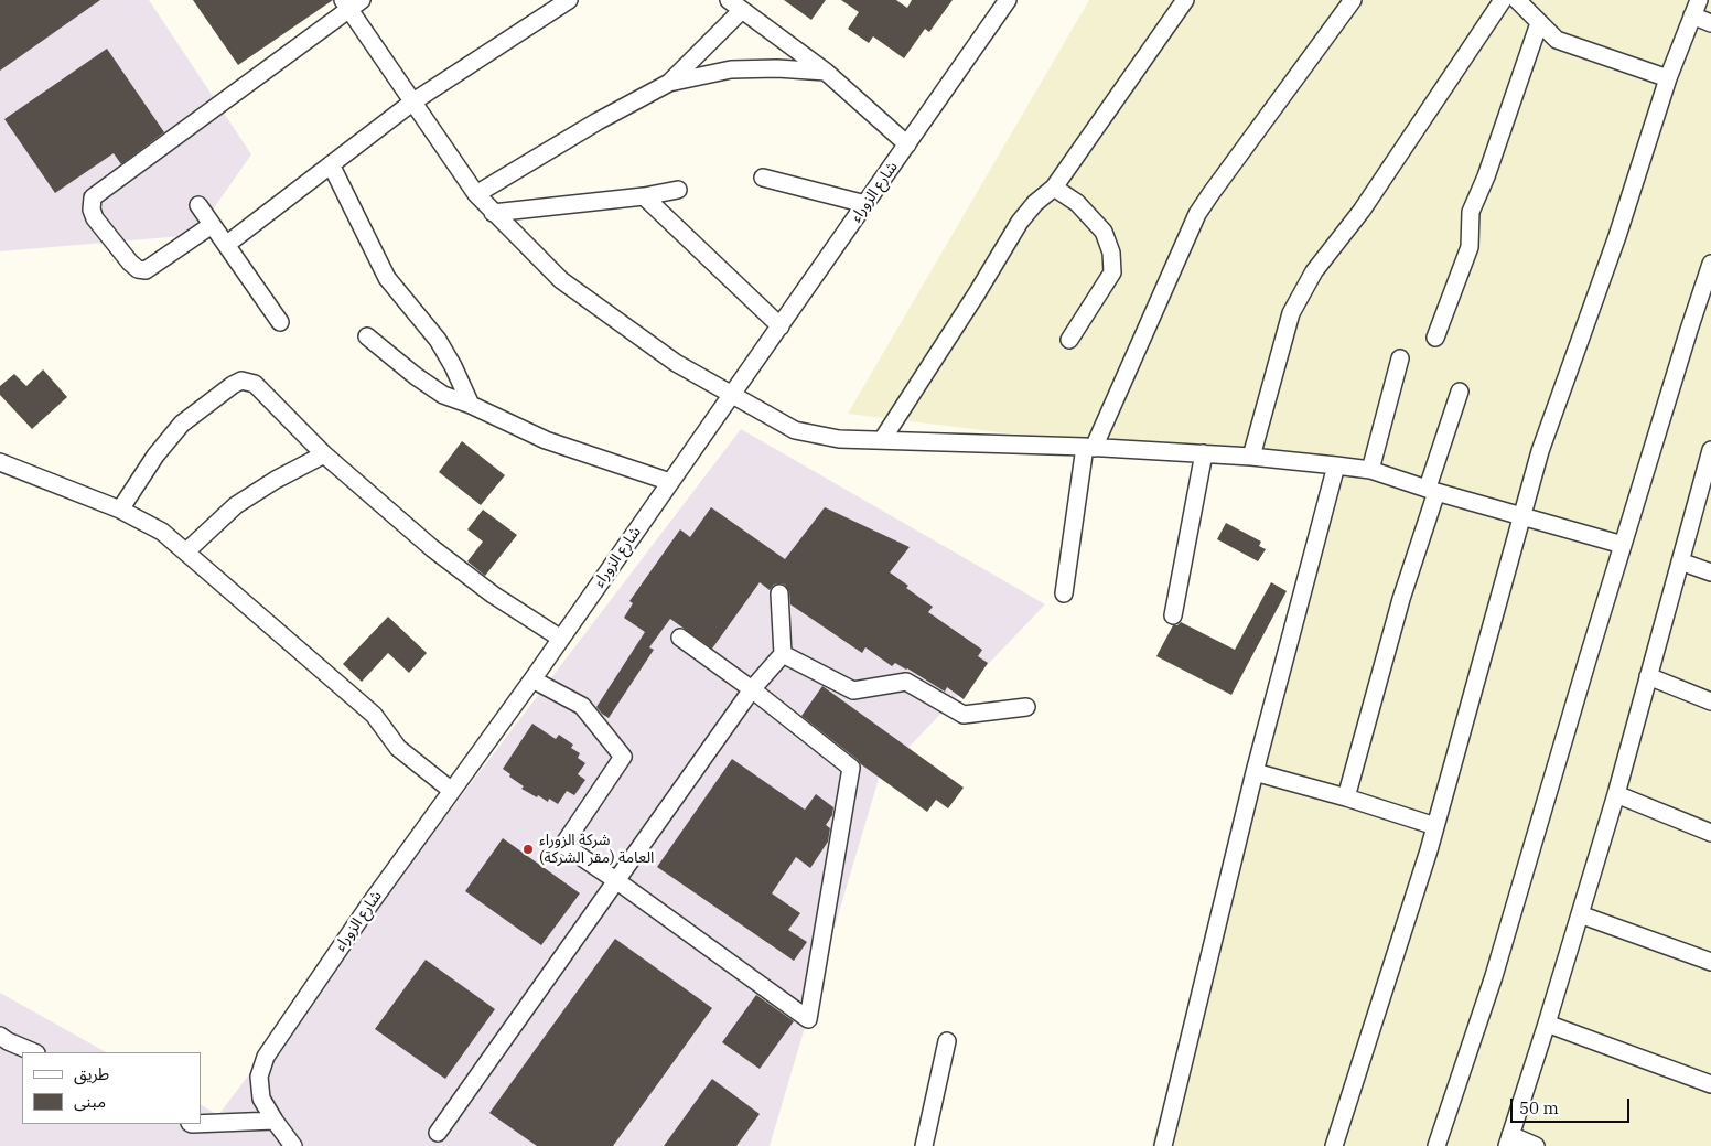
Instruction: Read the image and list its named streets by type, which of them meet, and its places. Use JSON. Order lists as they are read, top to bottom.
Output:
{
  "streets": {
    "street": ["شارع الزوراء"]
  },
  "places": ["شركة الزوراء العامة (مقر الشركة)"],
  "legend": ["طريق", "مبنى"],
  "scale_bar": "50 m"
}
